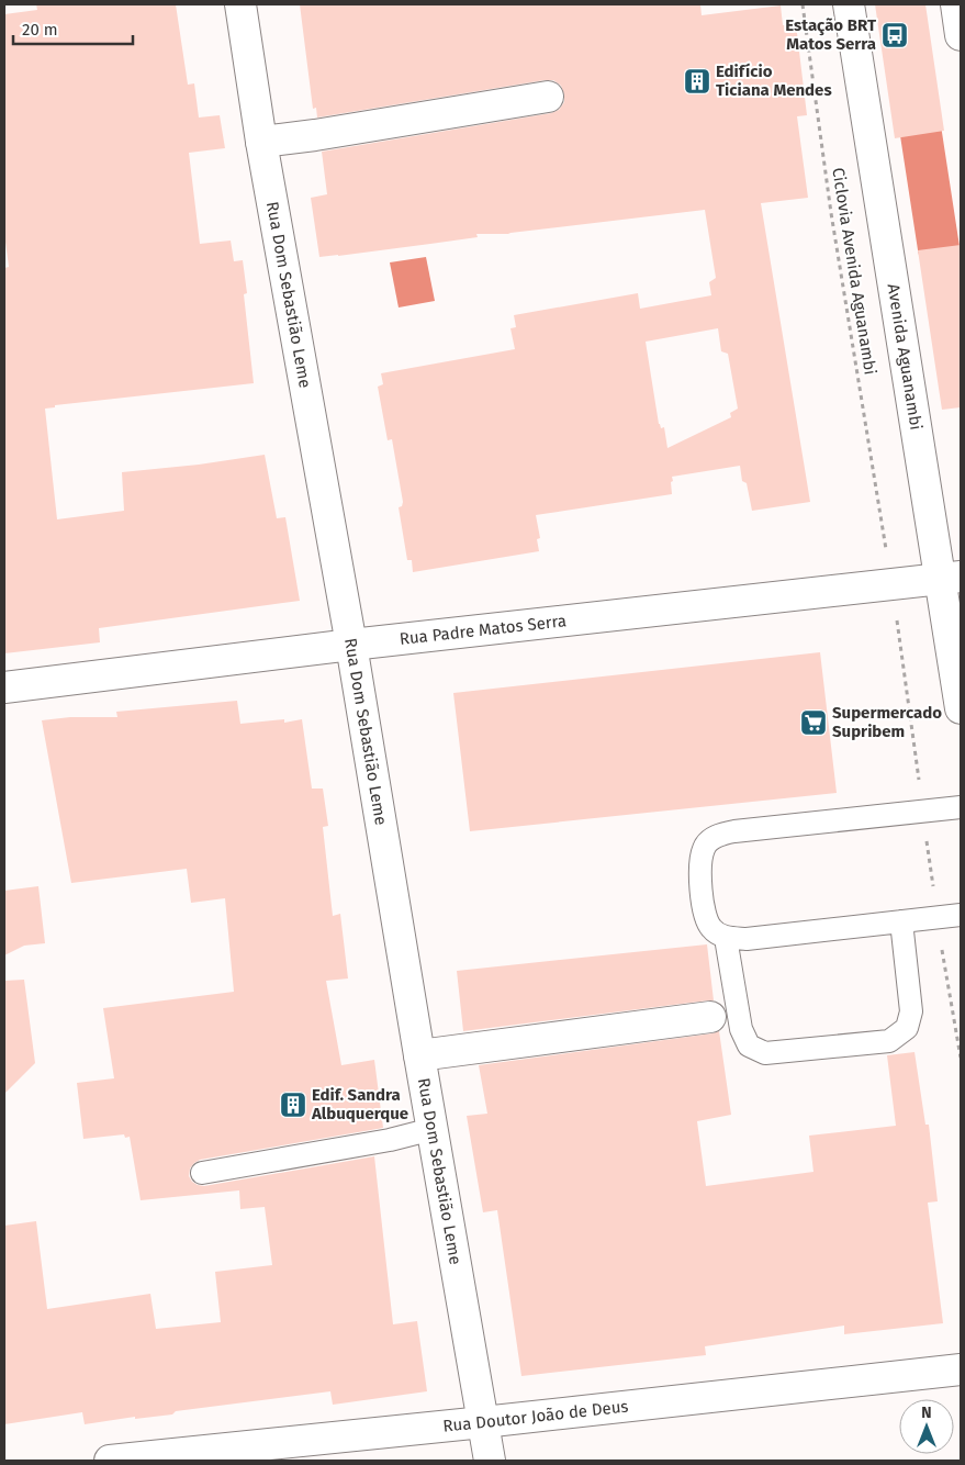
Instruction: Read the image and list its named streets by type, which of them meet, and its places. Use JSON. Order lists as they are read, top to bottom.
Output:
{
  "streets": {
    "street": [
      "Rua Dom Sebastião Leme",
      "Avenida Aguanambi",
      "Rua Padre Matos Serra",
      "Rua Doutor João de Deus"
    ],
    "path": ["Ciclovia Avenida Aguanambi"]
  },
  "crossings": [
    ["Rua Dom Sebastião Leme", "Rua Padre Matos Serra"],
    ["Rua Dom Sebastião Leme", "Rua Doutor João de Deus"],
    ["Avenida Aguanambi", "Rua Padre Matos Serra"]
  ],
  "places": {
    "bus stop": ["Estação BRT Matos Serra"],
    "building": ["Edifício Ticiana Mendes", "Edif. Sandra Albuquerque"],
    "supermarket": ["Supermercado Supribem"]
  },
  "scale_bar": "20 m",
  "north": "top"
}
